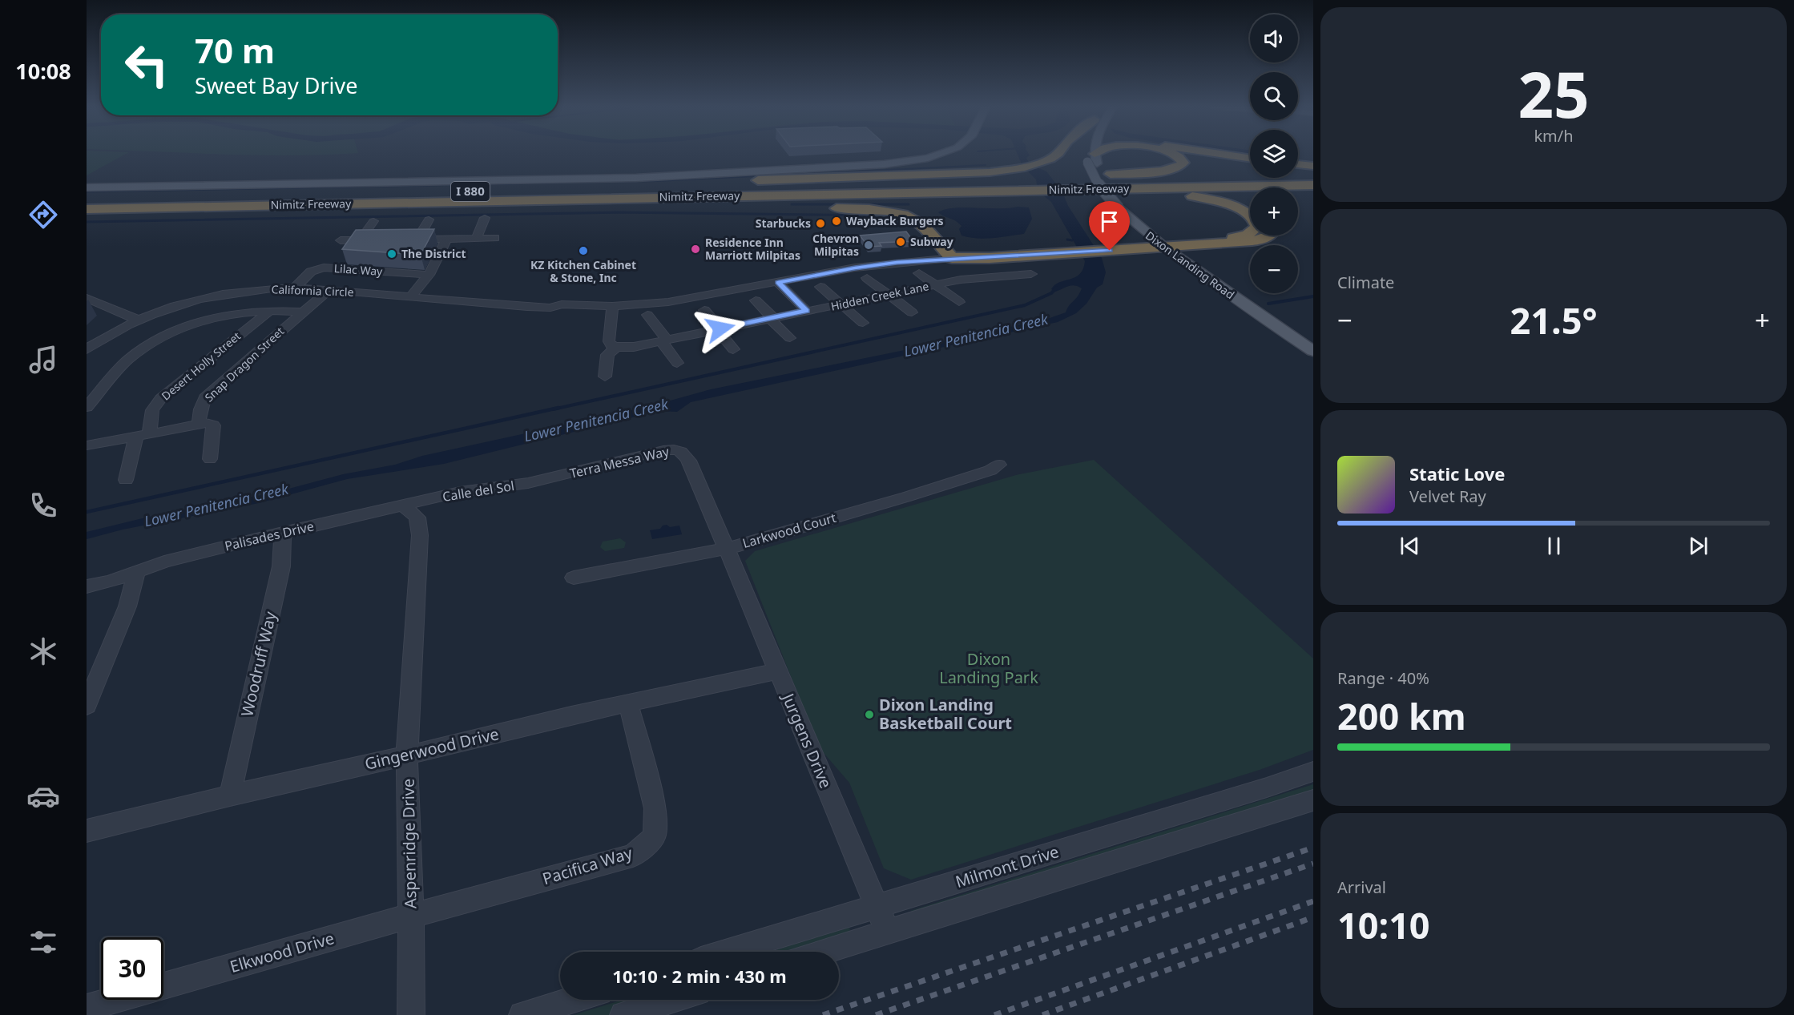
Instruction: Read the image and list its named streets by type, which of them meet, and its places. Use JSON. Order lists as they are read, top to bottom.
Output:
{
  "streets": {
    "highway": ["Nimitz Freeway", "I 880", "California Circle"],
    "main road": ["Dixon Landing Road"],
    "street": [
      "Lilac Way",
      "Hidden Creek Lane",
      "Snap Dragon Street",
      "Desert Holly Street",
      "Terra Messa Way",
      "Calle del Sol",
      "Larkwood Court",
      "Palisades Drive",
      "Woodruff Way",
      "Jurgens Drive",
      "Gingerwood Drive",
      "Aspenridge Drive",
      "Pacifica Way",
      "Milmont Drive",
      "Elkwood Drive"
    ]
  },
  "crossings": [
    ["Dixon Landing Road", "California Circle"],
    ["Lilac Way", "California Circle"],
    ["California Circle", "Snap Dragon Street"],
    ["Terra Messa Way", "Calle del Sol"],
    ["Terra Messa Way", "Jurgens Drive"],
    ["Calle del Sol", "Palisades Drive"],
    ["Calle del Sol", "Aspenridge Drive"],
    ["Larkwood Court", "Jurgens Drive"],
    ["Palisades Drive", "Woodruff Way"],
    ["Palisades Drive", "Aspenridge Drive"],
    ["Woodruff Way", "Gingerwood Drive"],
    ["Jurgens Drive", "Gingerwood Drive"],
    ["Jurgens Drive", "Milmont Drive"],
    ["Gingerwood Drive", "Aspenridge Drive"],
    ["Gingerwood Drive", "Pacifica Way"],
    ["Aspenridge Drive", "Pacifica Way"],
    ["Aspenridge Drive", "Elkwood Drive"],
    ["Pacifica Way", "Elkwood Drive"]
  ],
  "water": ["Lower Penitencia Creek"],
  "parks": ["Dixon Landing Park"],
  "places": [
    "Wayback Burgers",
    "Starbucks",
    "Subway",
    "Chevron Milpitas",
    "Residence Inn Marriott Milpitas",
    "KZ Kitchen Cabinet & Stone, Inc",
    "The District",
    "Dixon Landing Basketball Court"
  ],
  "page": {
    "tabs": "10:08",
    "tile": [
      ["25", "km/h"],
      "Climate",
      ["Range · 40%", "200 km"],
      ["Arrival", "10:10"]
    ],
    "map_buttons": ["+", "−"],
    "turn": ["70 m", "Sweet Bay Drive"],
    "heat": ["−", "21.5°", "+"],
    "song": ["Static Love", "Velvet Ray"],
    "limit": "30",
    "trip": "10:10 · 2 min · 430 m"
  }
}
